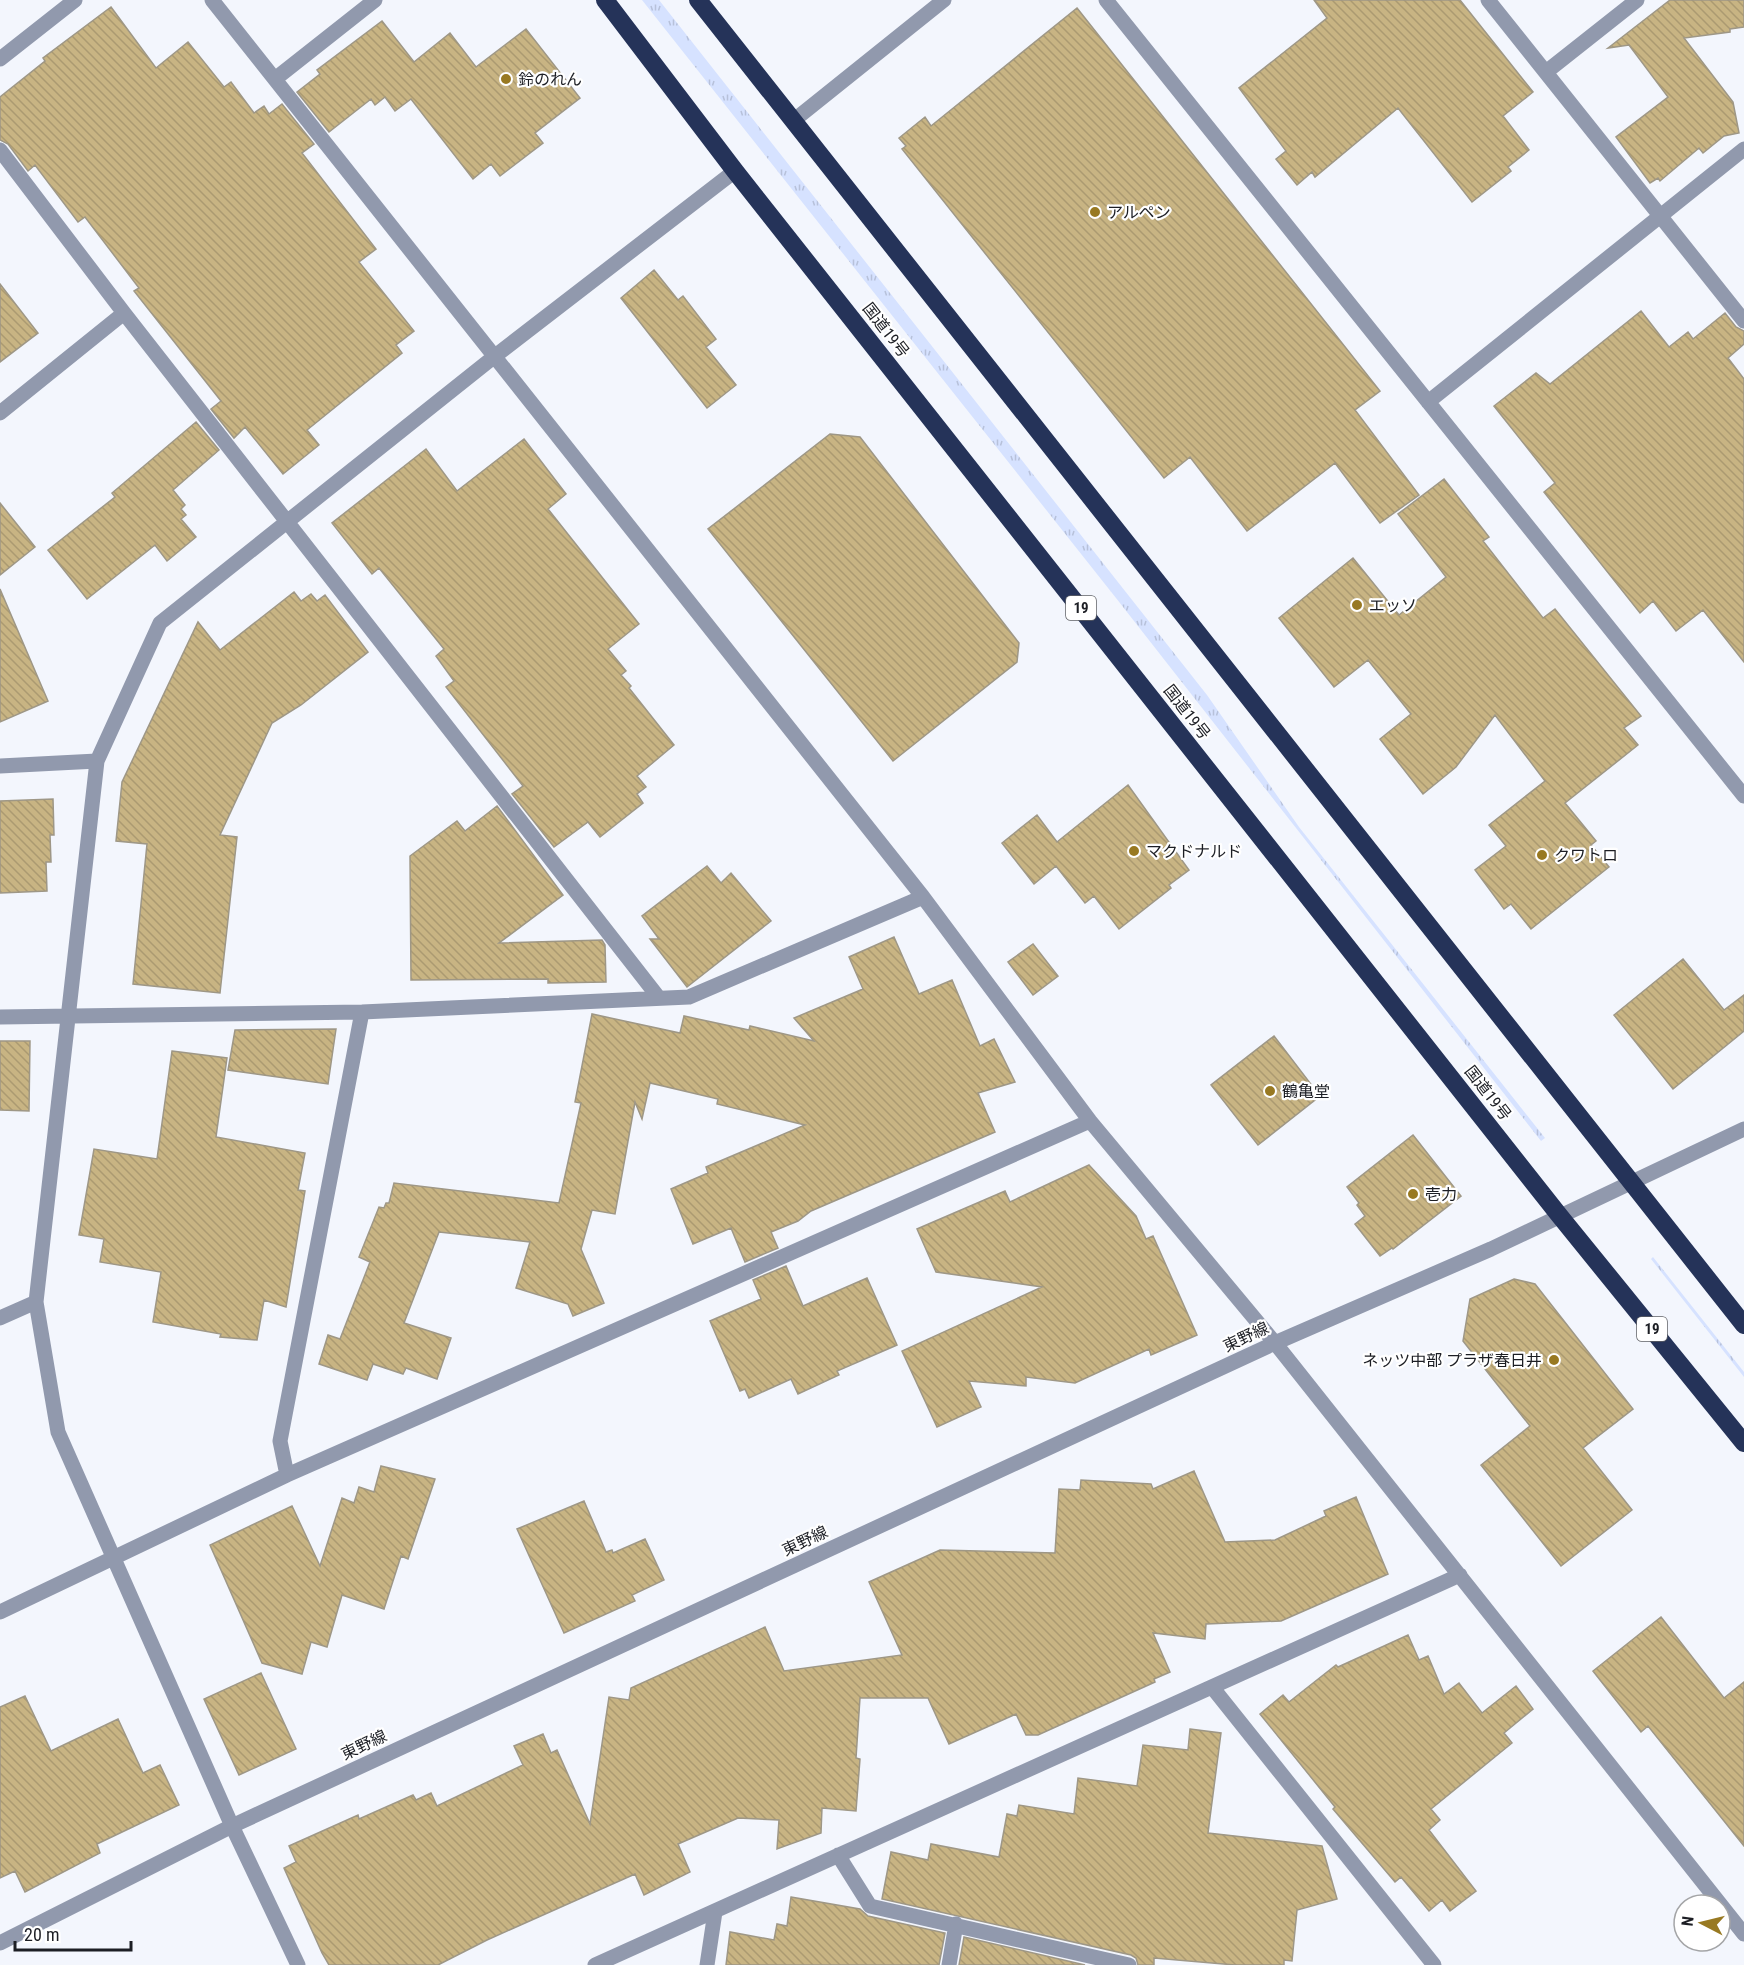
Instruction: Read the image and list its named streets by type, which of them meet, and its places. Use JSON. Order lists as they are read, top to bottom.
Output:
{
  "streets": {
    "highway": ["国道19号", "19"],
    "street": ["東野線"]
  },
  "crossings": [
    ["国道19号", "東野線"]
  ],
  "places": [
    "鈴のれん",
    "アルペン",
    "エッソ",
    "マクドナルド",
    "クワトロ",
    "鶴亀堂",
    "壱力",
    "ネッツ中部 プラザ春日井"
  ],
  "scale_bar": "20 m",
  "north": "left"
}
